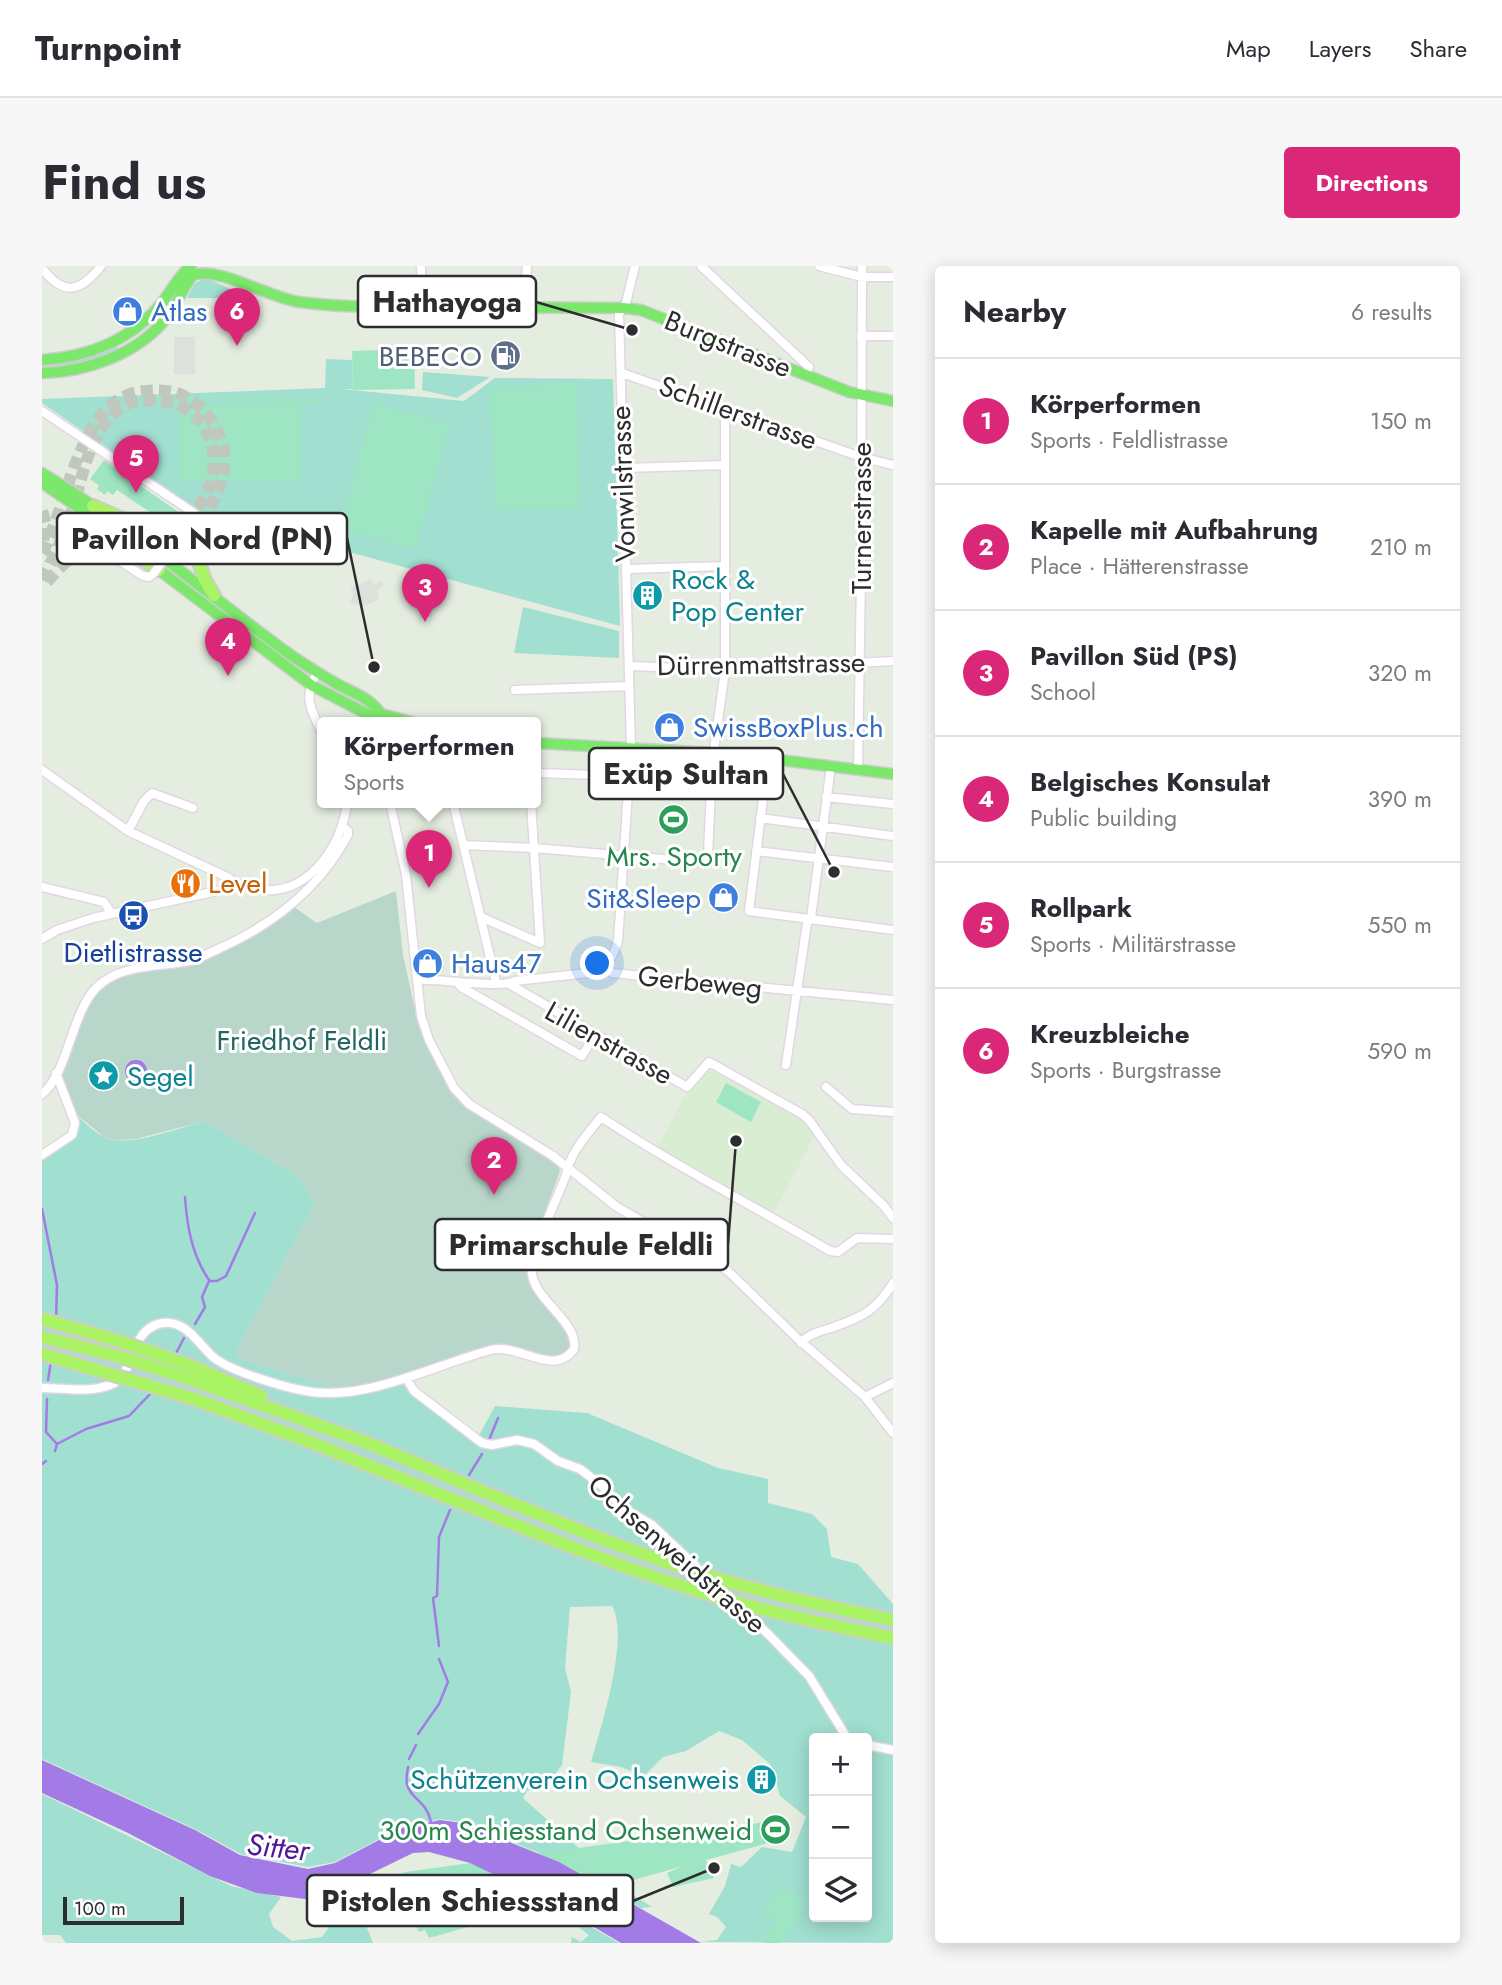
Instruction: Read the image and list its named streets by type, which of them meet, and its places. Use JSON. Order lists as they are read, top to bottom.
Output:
{
  "streets": {
    "main road": ["Burgstrasse"],
    "street": [
      "Schillerstrasse",
      "Vonwilstrasse",
      "Turnerstrasse",
      "Dürrenmattstrasse",
      "Gerbeweg",
      "Lilienstrasse",
      "Ochsenweidstrasse"
    ]
  },
  "crossings": [
    ["Burgstrasse", "Vonwilstrasse"],
    ["Burgstrasse", "Turnerstrasse"],
    ["Schillerstrasse", "Vonwilstrasse"],
    ["Schillerstrasse", "Turnerstrasse"],
    ["Vonwilstrasse", "Dürrenmattstrasse"],
    ["Vonwilstrasse", "Gerbeweg"],
    ["Turnerstrasse", "Dürrenmattstrasse"]
  ],
  "water": ["Sitter"],
  "parks": ["Friedhof Feldli"],
  "places": {
    "shop": [
      "Atlas",
      "SwissBoxPlus.ch",
      "Sit&Sleep",
      "Haus47"
    ],
    "other": [
      "Hathayoga",
      "Pavillon Nord (PN)",
      "Exüp Sultan",
      "Primarschule Feldli",
      "Pistolen Schiessstand"
    ],
    "fuel station": ["BEBECO"],
    "building": ["Rock & Pop Center", "Schützenverein Ochsenweis"],
    "sports": ["Mrs. Sporty", "300m Schiesstand Ochsenweid"],
    "restaurant": ["Level"],
    "bus stop": ["Dietlistrasse"],
    "place": ["Segel"]
  },
  "scale_bar": "100 m",
  "page": {
    "header": "Turnpoint",
    "nav": ["Map", "Layers", "Share"],
    "title": "Find us",
    "buttons": "Directions",
    "heading": ["Nearby", "6 results"],
    "pins": [
      "6",
      "5",
      "3",
      "4",
      "1",
      "2"
    ],
    "list": [
      {
        "mark": "1",
        "name": "Körperformen",
        "note": "Sports · Feldlistrasse",
        "value": "150 m"
      },
      {
        "mark": "2",
        "name": "Kapelle mit Aufbahrung",
        "note": "Place · Hätterenstrasse",
        "value": "210 m"
      },
      {
        "mark": "3",
        "name": "Pavillon Süd (PS)",
        "note": "School",
        "value": "320 m"
      },
      {
        "mark": "4",
        "name": "Belgisches Konsulat",
        "note": "Public building",
        "value": "390 m"
      },
      {
        "mark": "5",
        "name": "Rollpark",
        "note": "Sports · Militärstrasse",
        "value": "550 m"
      },
      {
        "mark": "6",
        "name": "Kreuzbleiche",
        "note": "Sports · Burgstrasse",
        "value": "590 m"
      }
    ],
    "popup": ["Körperformen", "Sports"],
    "map_buttons": ["+", "−"],
    "scale": "100 m"
  }
}
